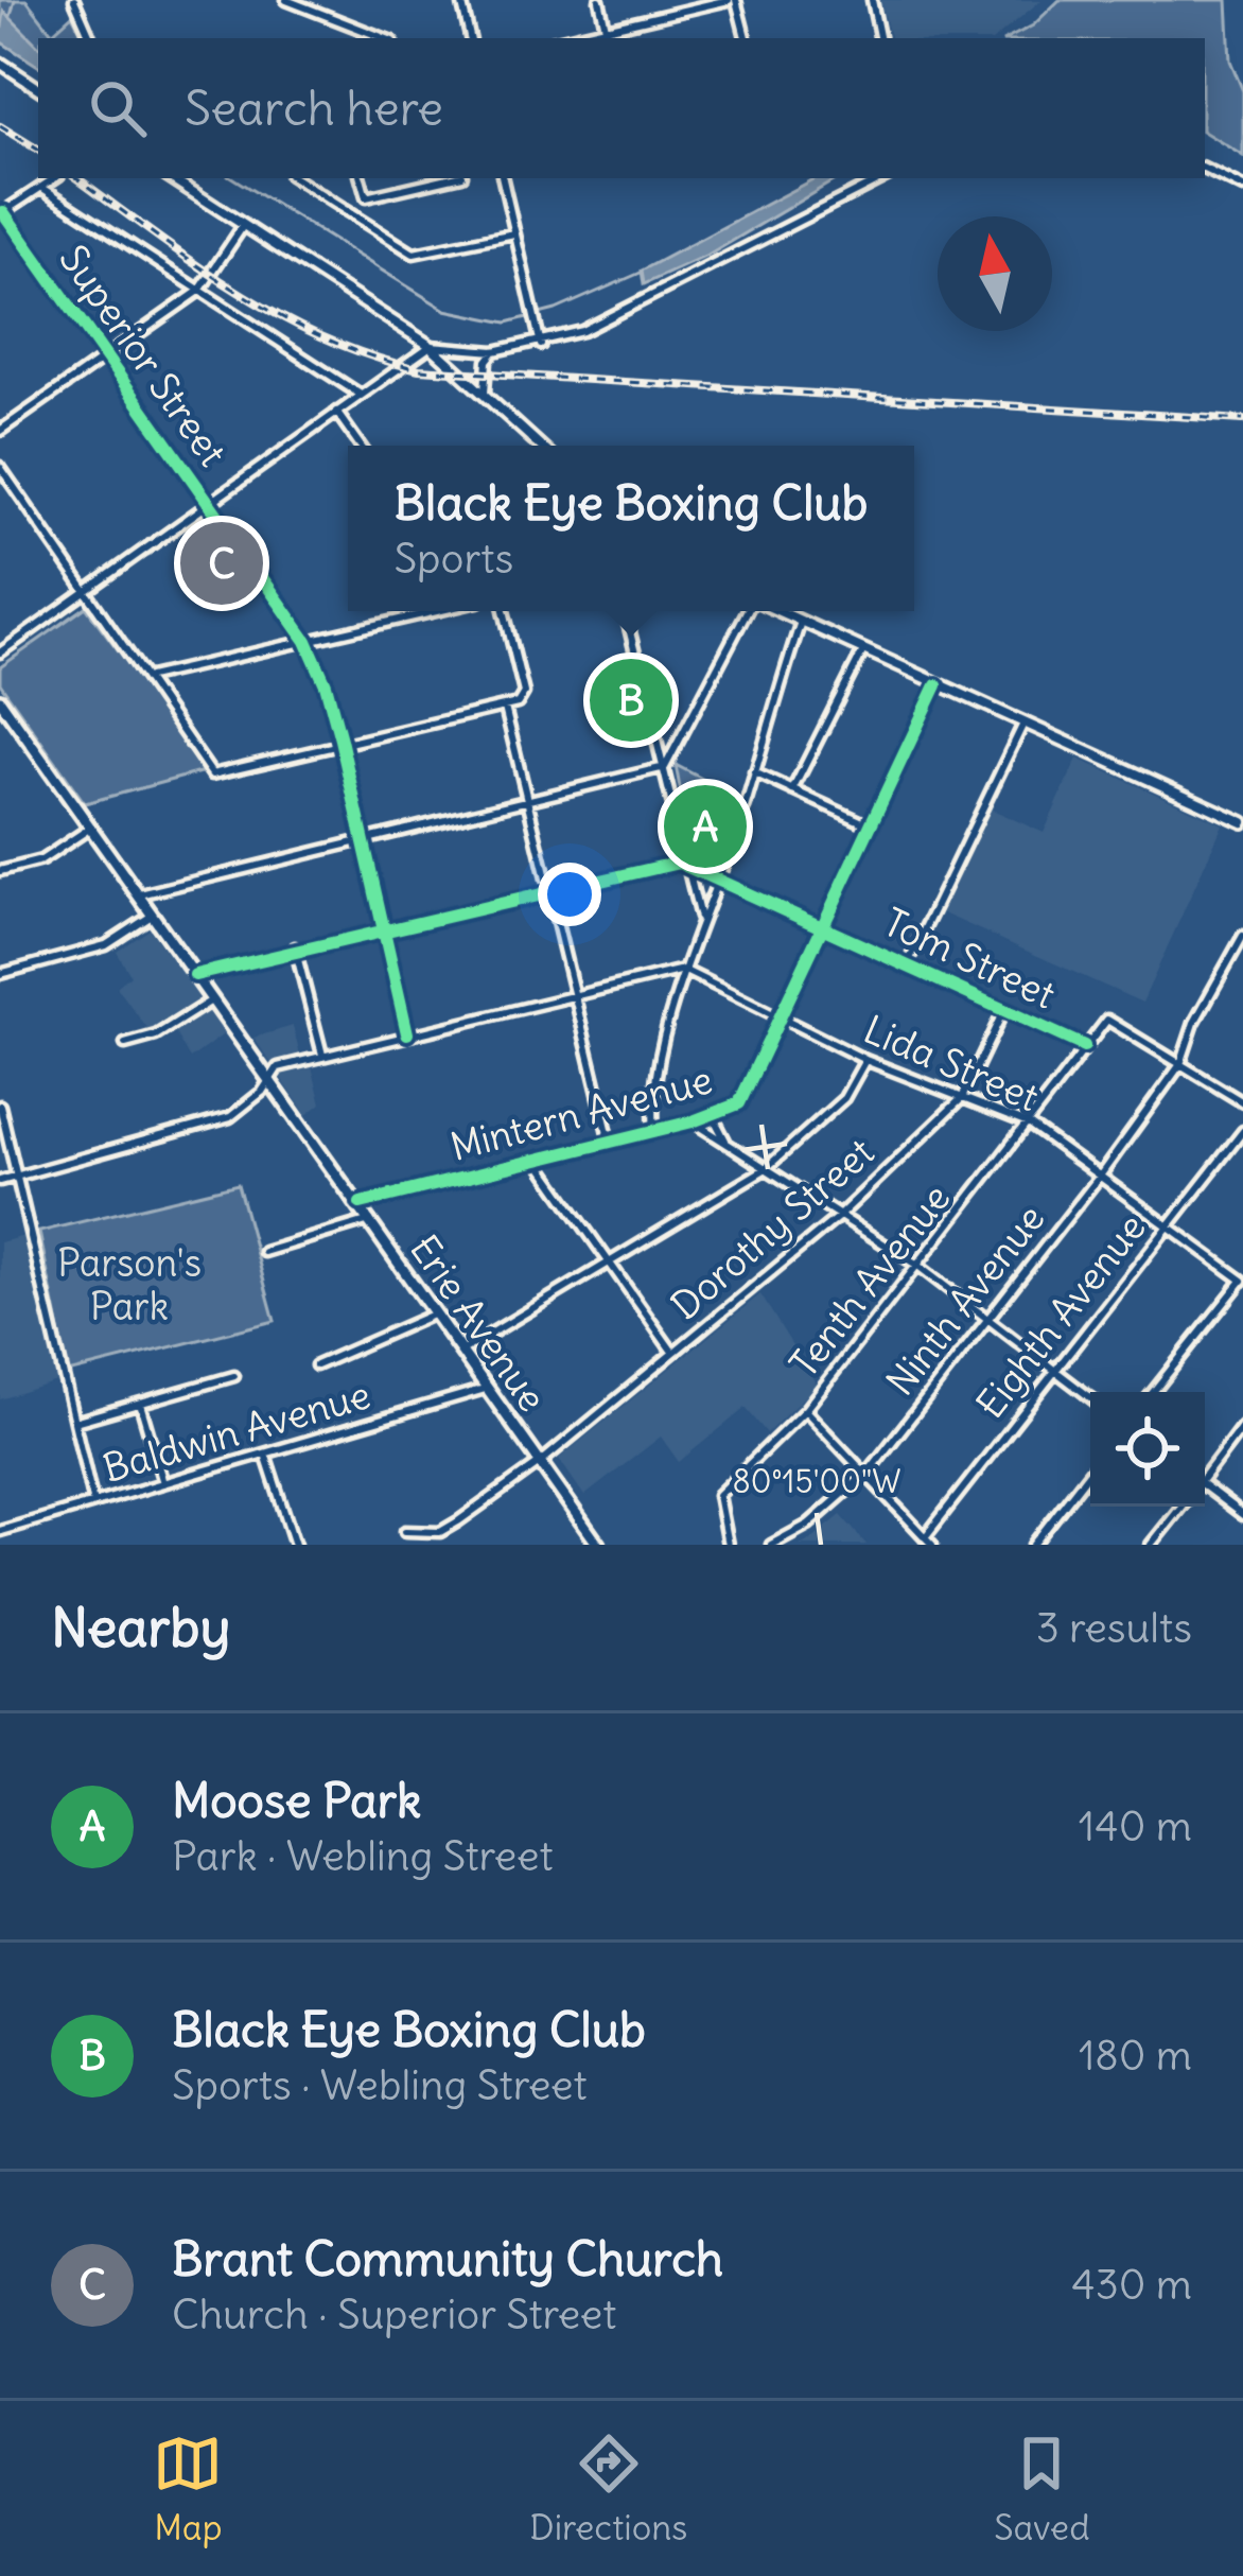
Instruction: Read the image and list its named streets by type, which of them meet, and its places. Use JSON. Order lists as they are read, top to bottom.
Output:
{
  "streets": {
    "main road": ["Erie Avenue"],
    "street": [
      "Superior Street",
      "Tom Street",
      "Lida Street",
      "Mintern Avenue",
      "Dorothy Street",
      "Tenth Avenue",
      "Ninth Avenue",
      "Eighth Avenue",
      "Baldwin Avenue"
    ]
  },
  "crossings": [
    ["Tom Street", "Mintern Avenue"],
    ["Tom Street", "Dorothy Street"],
    ["Tom Street", "Tenth Avenue"],
    ["Lida Street", "Mintern Avenue"],
    ["Lida Street", "Dorothy Street"],
    ["Lida Street", "Tenth Avenue"],
    ["Lida Street", "Ninth Avenue"],
    ["Lida Street", "Eighth Avenue"],
    ["Mintern Avenue", "Erie Avenue"],
    ["Dorothy Street", "Erie Avenue"],
    ["Erie Avenue", "Baldwin Avenue"]
  ],
  "parks": ["Parson's Park"],
  "north": "top",
  "page": {
    "search": "Search here",
    "popup": ["Black Eye Boxing Club", "Sports"],
    "pins": ["C", "B", "A"],
    "heading": ["Nearby", "3 results"],
    "list": [
      {
        "mark": "A",
        "name": "Moose Park",
        "note": "Park · Webling Street",
        "value": "140 m"
      },
      {
        "mark": "B",
        "name": "Black Eye Boxing Club",
        "note": "Sports · Webling Street",
        "value": "180 m"
      },
      {
        "mark": "C",
        "name": "Brant Community Church",
        "note": "Church · Superior Street",
        "value": "430 m"
      }
    ],
    "nav": ["Map", "Directions", "Saved"]
  },
  "coordinates": ["80°15'00\"W"]
}
